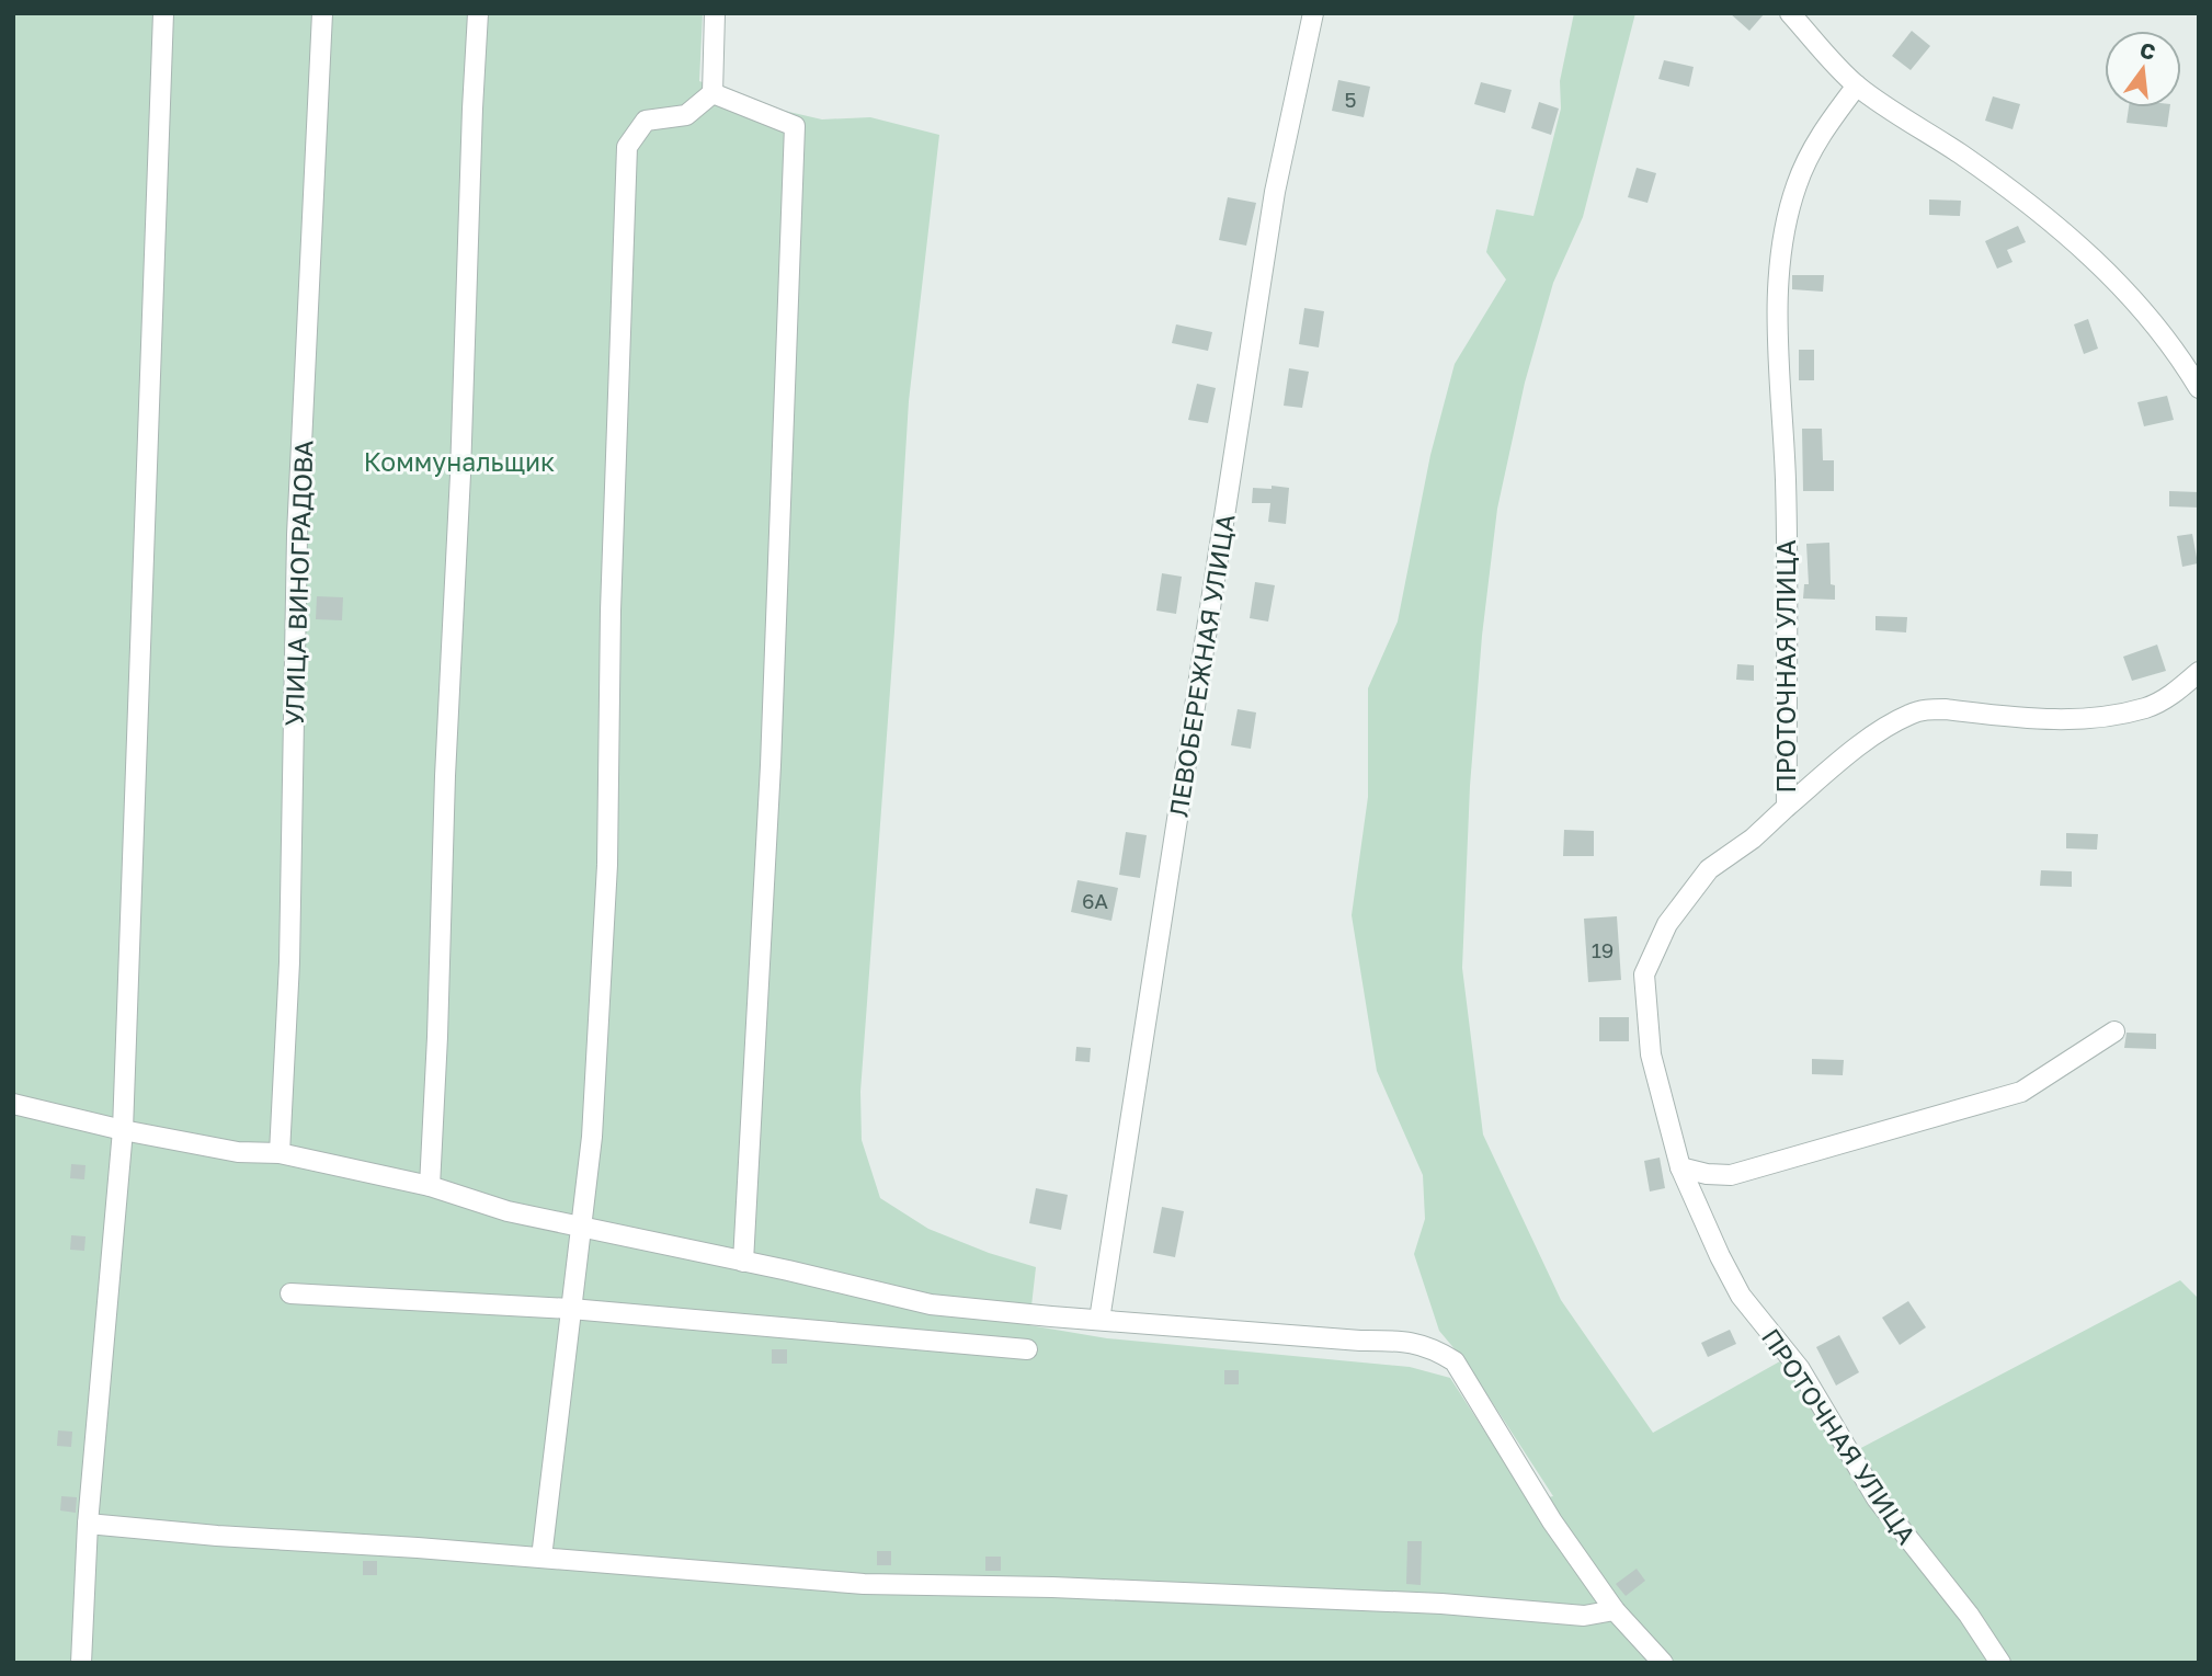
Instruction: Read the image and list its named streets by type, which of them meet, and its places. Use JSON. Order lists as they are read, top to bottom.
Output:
{
  "streets": {
    "street": ["УЛИЦА ВИНОГРАДОВА", "ЛЕВОБЕРЕЖНАЯ УЛИЦА", "ПРОТОЧНАЯ УЛИЦА"]
  },
  "parks": ["Коммунальщик"],
  "house_numbers": ["5", "6А", "19"],
  "north": "top"
}
